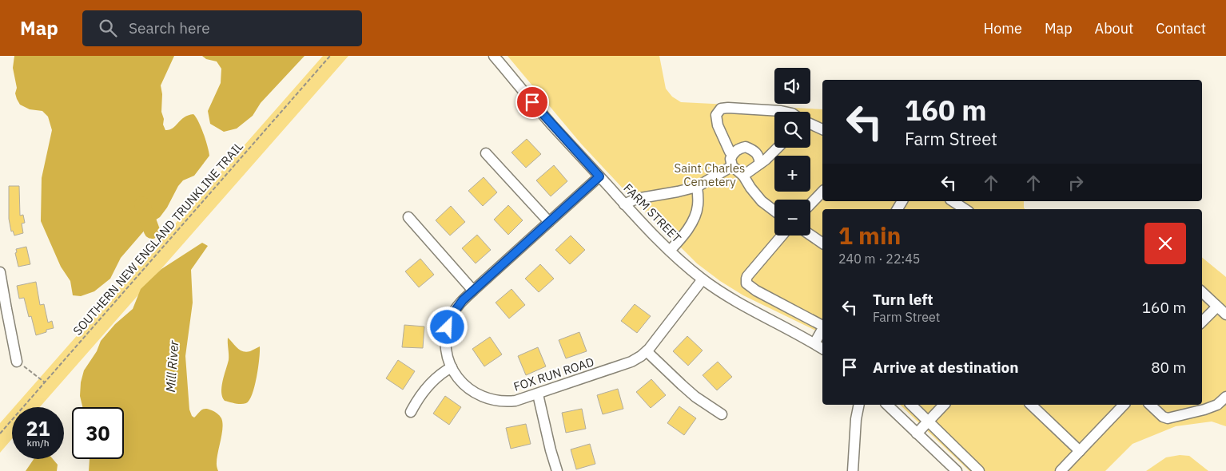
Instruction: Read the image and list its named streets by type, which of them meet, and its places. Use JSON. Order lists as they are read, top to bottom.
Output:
{
  "streets": {
    "street": ["FARM STREET", "FOX RUN ROAD"],
    "path": ["SOUTHERN NEW ENGLAND TRUNKLINE TRAIL"]
  },
  "crossings": [
    ["FARM STREET", "FOX RUN ROAD"]
  ],
  "water": ["Mill River"],
  "parks": ["Saint Charles Cemetery"],
  "page": {
    "header": "Map",
    "search": "Search here",
    "nav": [
      "Home",
      "Map",
      "About",
      "Contact"
    ],
    "map_buttons": ["+", "−"],
    "turn": ["160 m", "Farm Street"],
    "heading": ["1 min", "240 m · 22:45"],
    "list": [
      {
        "name": "Turn left",
        "note": "Farm Street",
        "value": "160 m"
      },
      {
        "name": "Arrive at destination",
        "value": "80 m"
      }
    ],
    "speed": "21 km/h",
    "limit": "30"
  }
}
